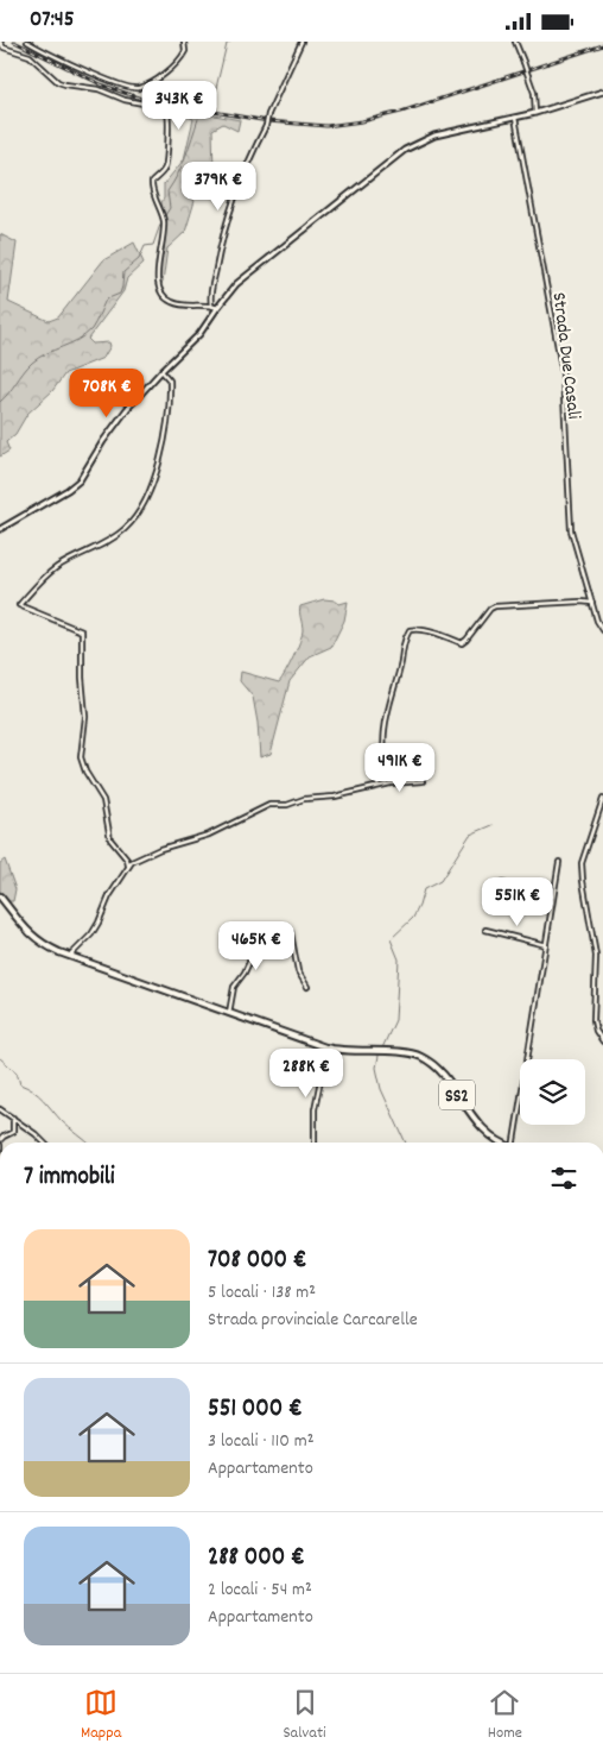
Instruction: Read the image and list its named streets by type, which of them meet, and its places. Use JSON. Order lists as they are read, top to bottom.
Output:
{
  "streets": {
    "main road": ["SS2"],
    "street": ["Strada Due Casali"]
  },
  "page": {
    "status": "07:45",
    "price": [
      "343K €",
      "379K €",
      "708K €",
      "491K €",
      "551K €",
      "465K €",
      "288K €"
    ],
    "heading": "7 immobili",
    "list": [
      {
        "name": "708 000 €",
        "note": "5 locali · 138 m² · Strada provinciale Carcarelle"
      },
      {
        "name": "551 000 €",
        "note": "3 locali · 110 m² · Appartamento"
      },
      {
        "name": "288 000 €",
        "note": "2 locali · 54 m² · Appartamento"
      }
    ],
    "tabs": ["Mappa", "Salvati", "Home"]
  }
}
